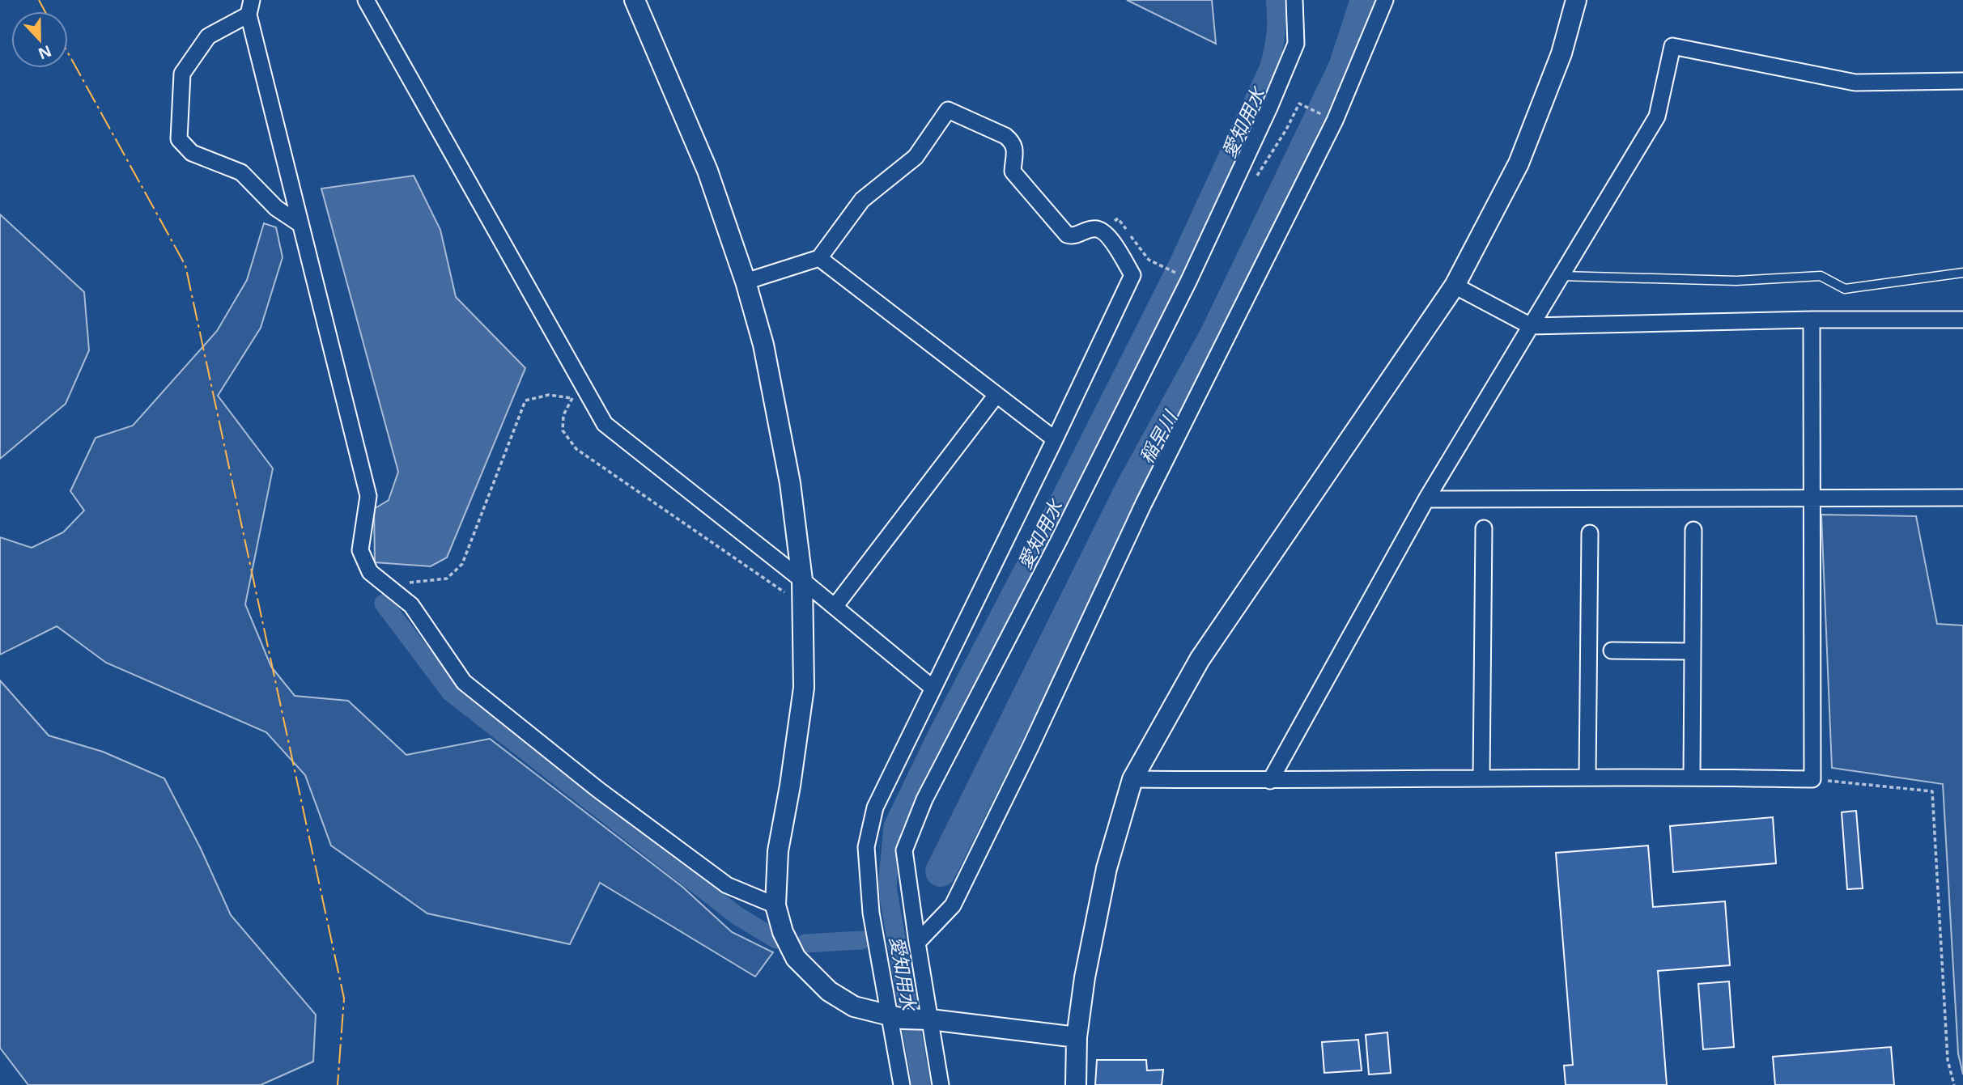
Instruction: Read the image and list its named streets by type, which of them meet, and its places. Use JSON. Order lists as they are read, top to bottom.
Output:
{
  "water": ["愛知用水", "稲早川"],
  "north": "bottom"
}
